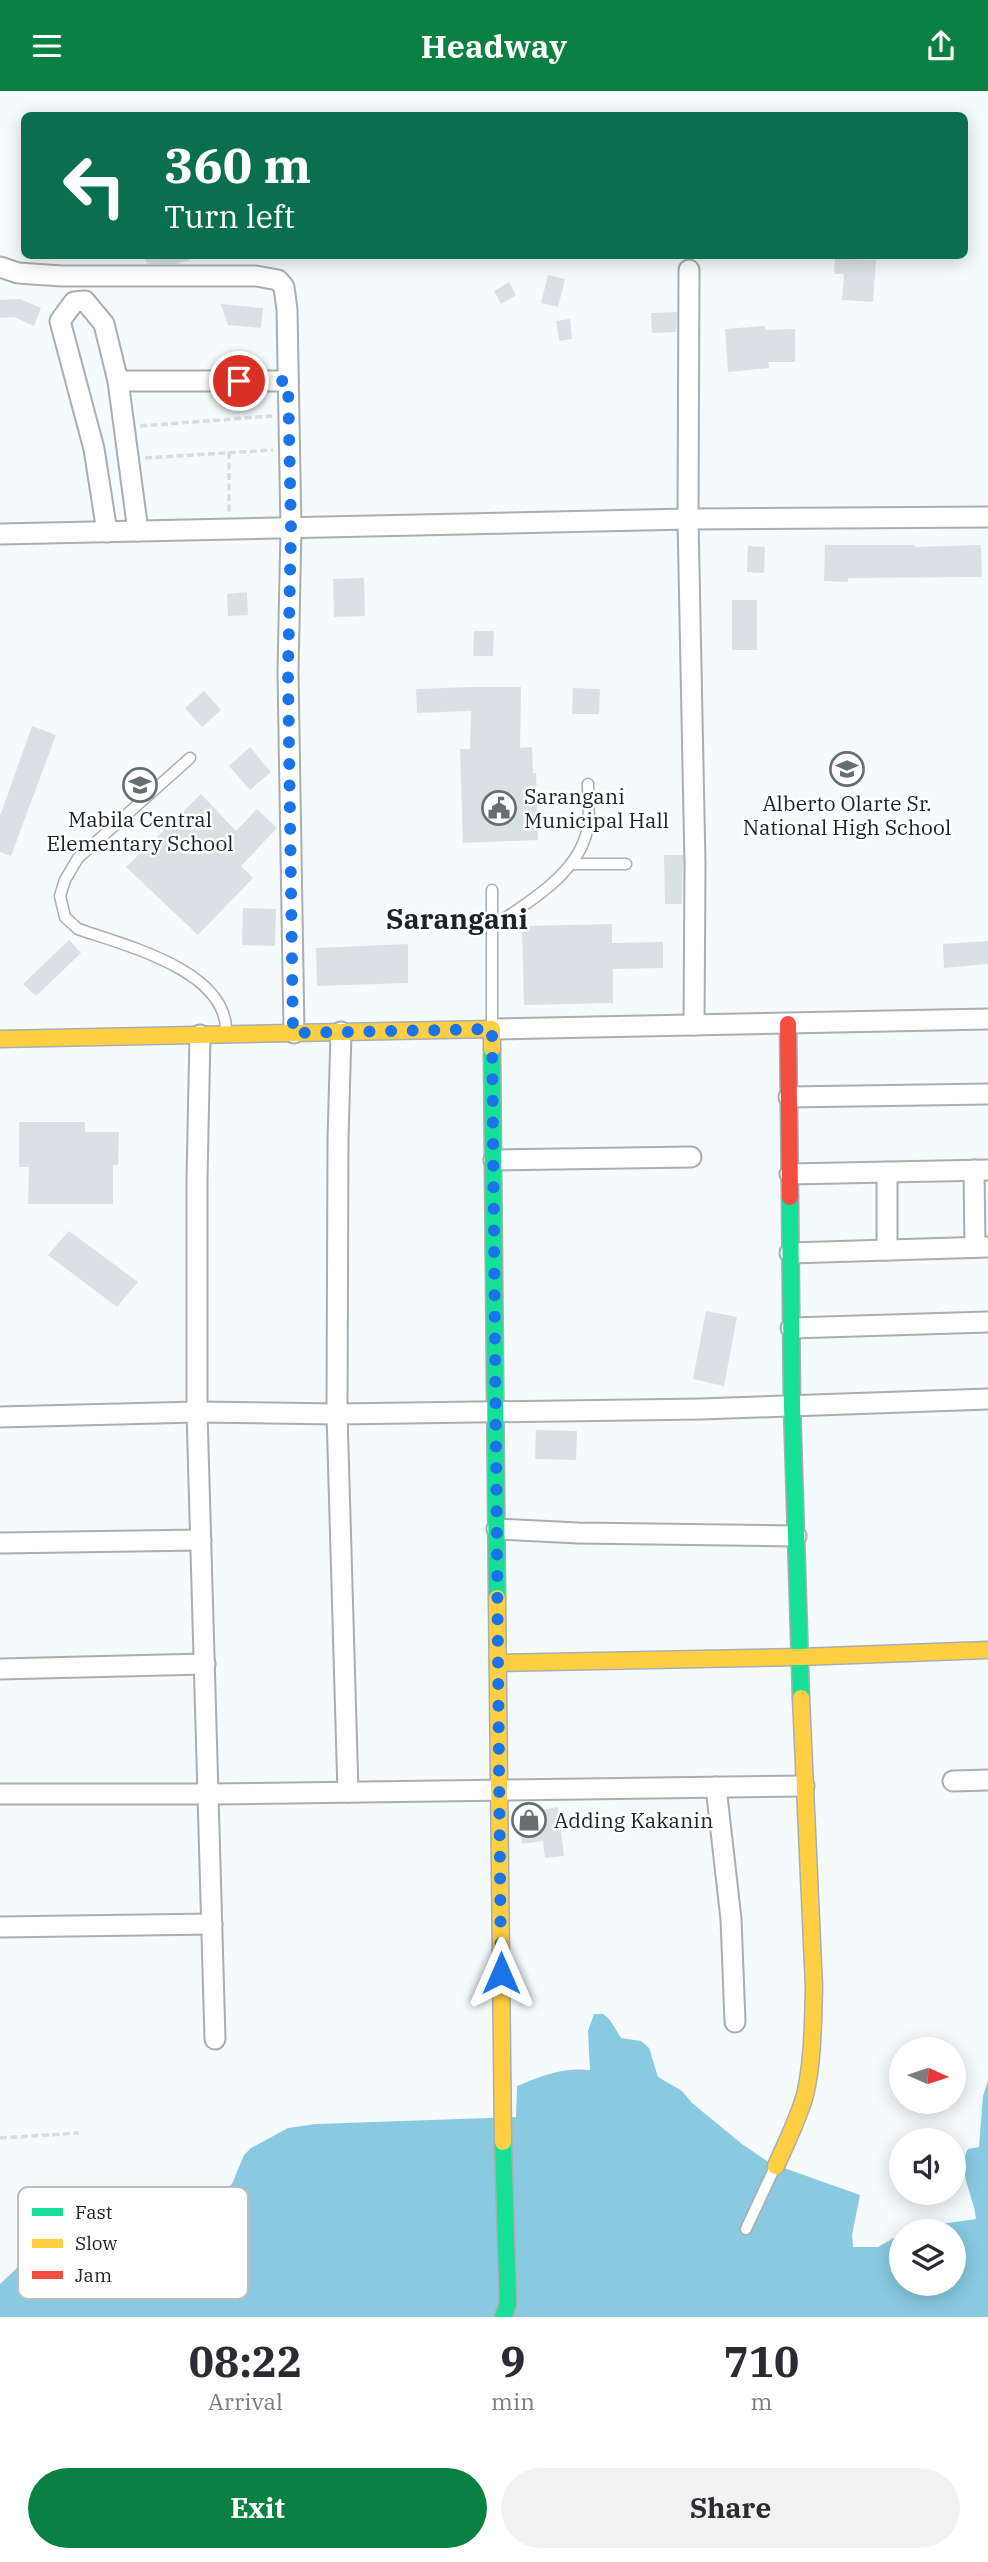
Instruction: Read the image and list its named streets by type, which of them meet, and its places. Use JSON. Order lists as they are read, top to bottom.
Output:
{
  "districts": ["Sarangani"],
  "places": {
    "school or university": ["Alberto Olarte Sr. National High School", "Mabila Central Elementary School"],
    "public building": ["Sarangani Municipal Hall"],
    "shop": ["Adding Kakanin"]
  },
  "legend": ["Fast", "Slow", "Jam"],
  "north": "right",
  "page": {
    "header": "Headway",
    "turn": ["360 m", "Turn left"],
    "eta": [
      "08:22",
      "Arrival",
      "9",
      "min",
      "710",
      "m"
    ],
    "buttons": ["Exit", "Share"]
  }
}
